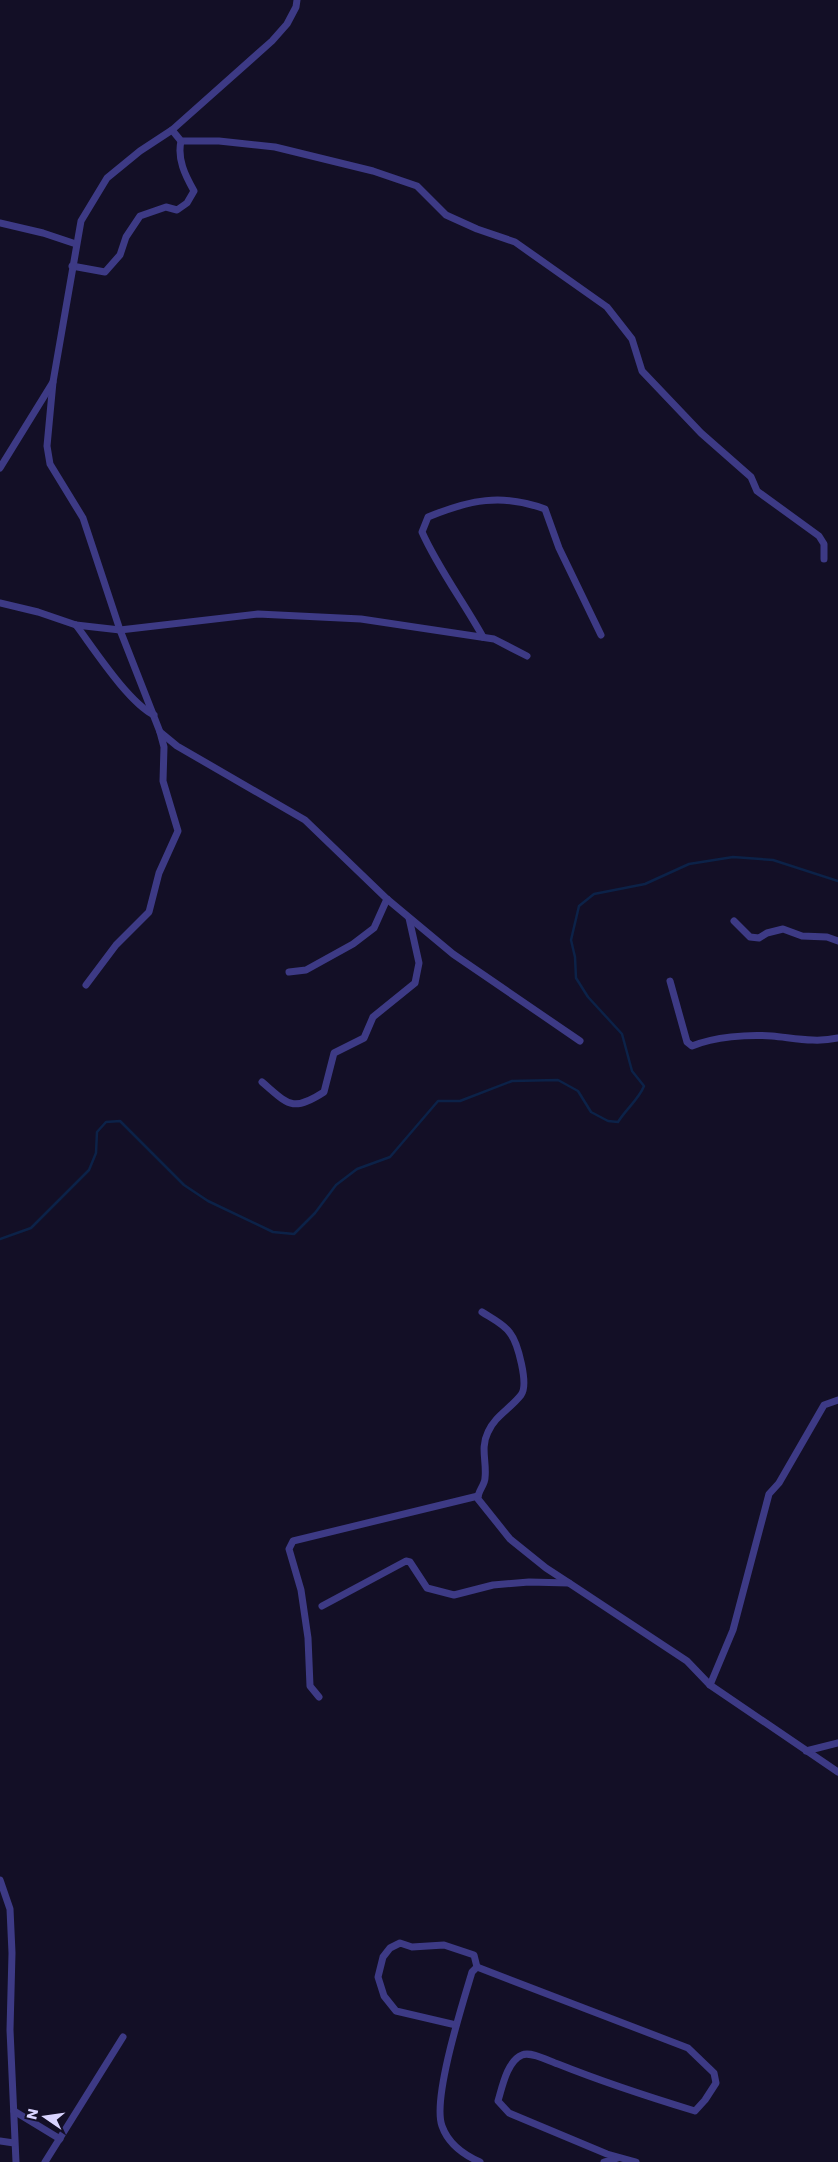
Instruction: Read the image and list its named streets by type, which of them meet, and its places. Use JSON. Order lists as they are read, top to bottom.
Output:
{
  "north": "left"
}
